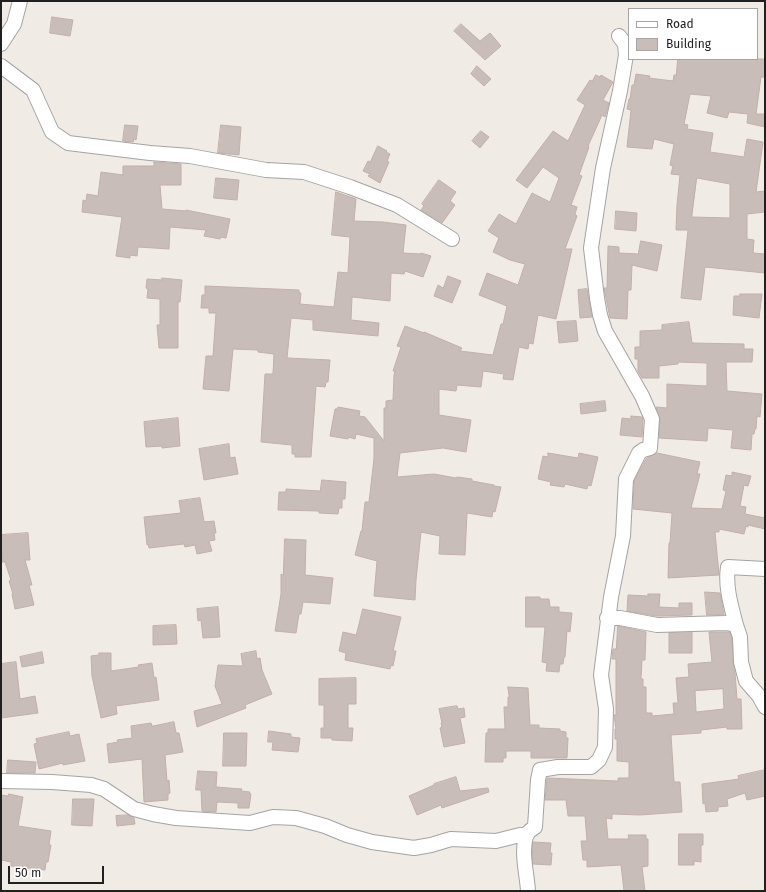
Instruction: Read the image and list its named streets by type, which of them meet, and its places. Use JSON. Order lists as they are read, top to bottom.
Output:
{
  "legend": ["Road", "Building"],
  "scale_bar": "50 m"
}
